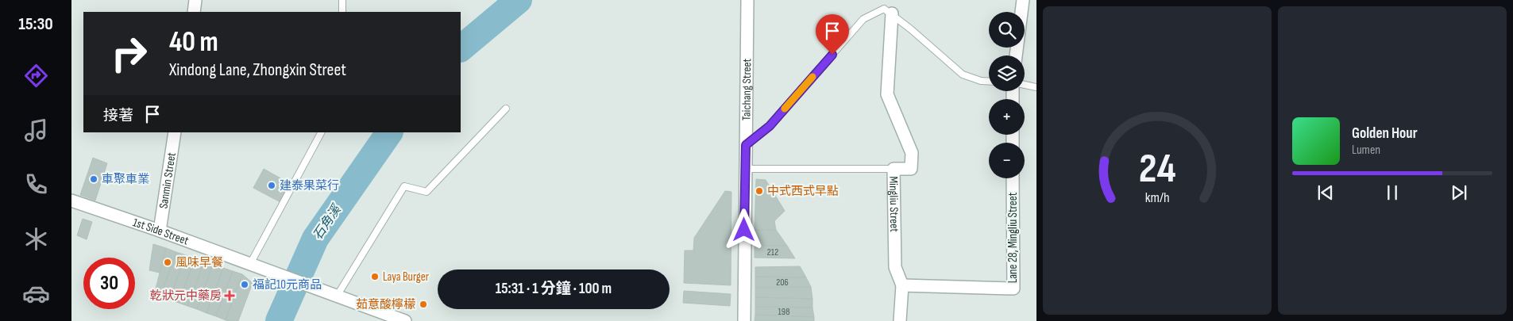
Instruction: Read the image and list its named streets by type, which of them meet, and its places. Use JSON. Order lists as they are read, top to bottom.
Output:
{
  "streets": {
    "street": [
      "Taichang Street",
      "Sanmin Street",
      "Mingliu Street",
      "1st Side Street",
      "Lane 28, Mingliu Street"
    ]
  },
  "crossings": [
    ["Sanmin Street", "1st Side Street"],
    ["Mingliu Street", "Lane 28, Mingliu Street"]
  ],
  "water": ["石角溪"],
  "places": {
    "other": [
      "車聚車業",
      "建泰果菜行",
      "中式西式早點",
      "風味早餐",
      "Laya Burger",
      "福記10元商品",
      "茹意酸檸檬"
    ],
    "health": ["乾狀元中藥房"]
  },
  "house_numbers": ["212", "206", "198"],
  "page": {
    "tabs": "15:30",
    "map_buttons": ["+", "−"],
    "turn": ["40 m", "Xindong Lane, Zhongxin Street"],
    "then": "接著",
    "song": ["Golden Hour", "Lumen"],
    "limit": "30",
    "trip": "15:31 · 1 分鐘 · 100 m",
    "gauge": ["24", "km/h"]
  }
}
